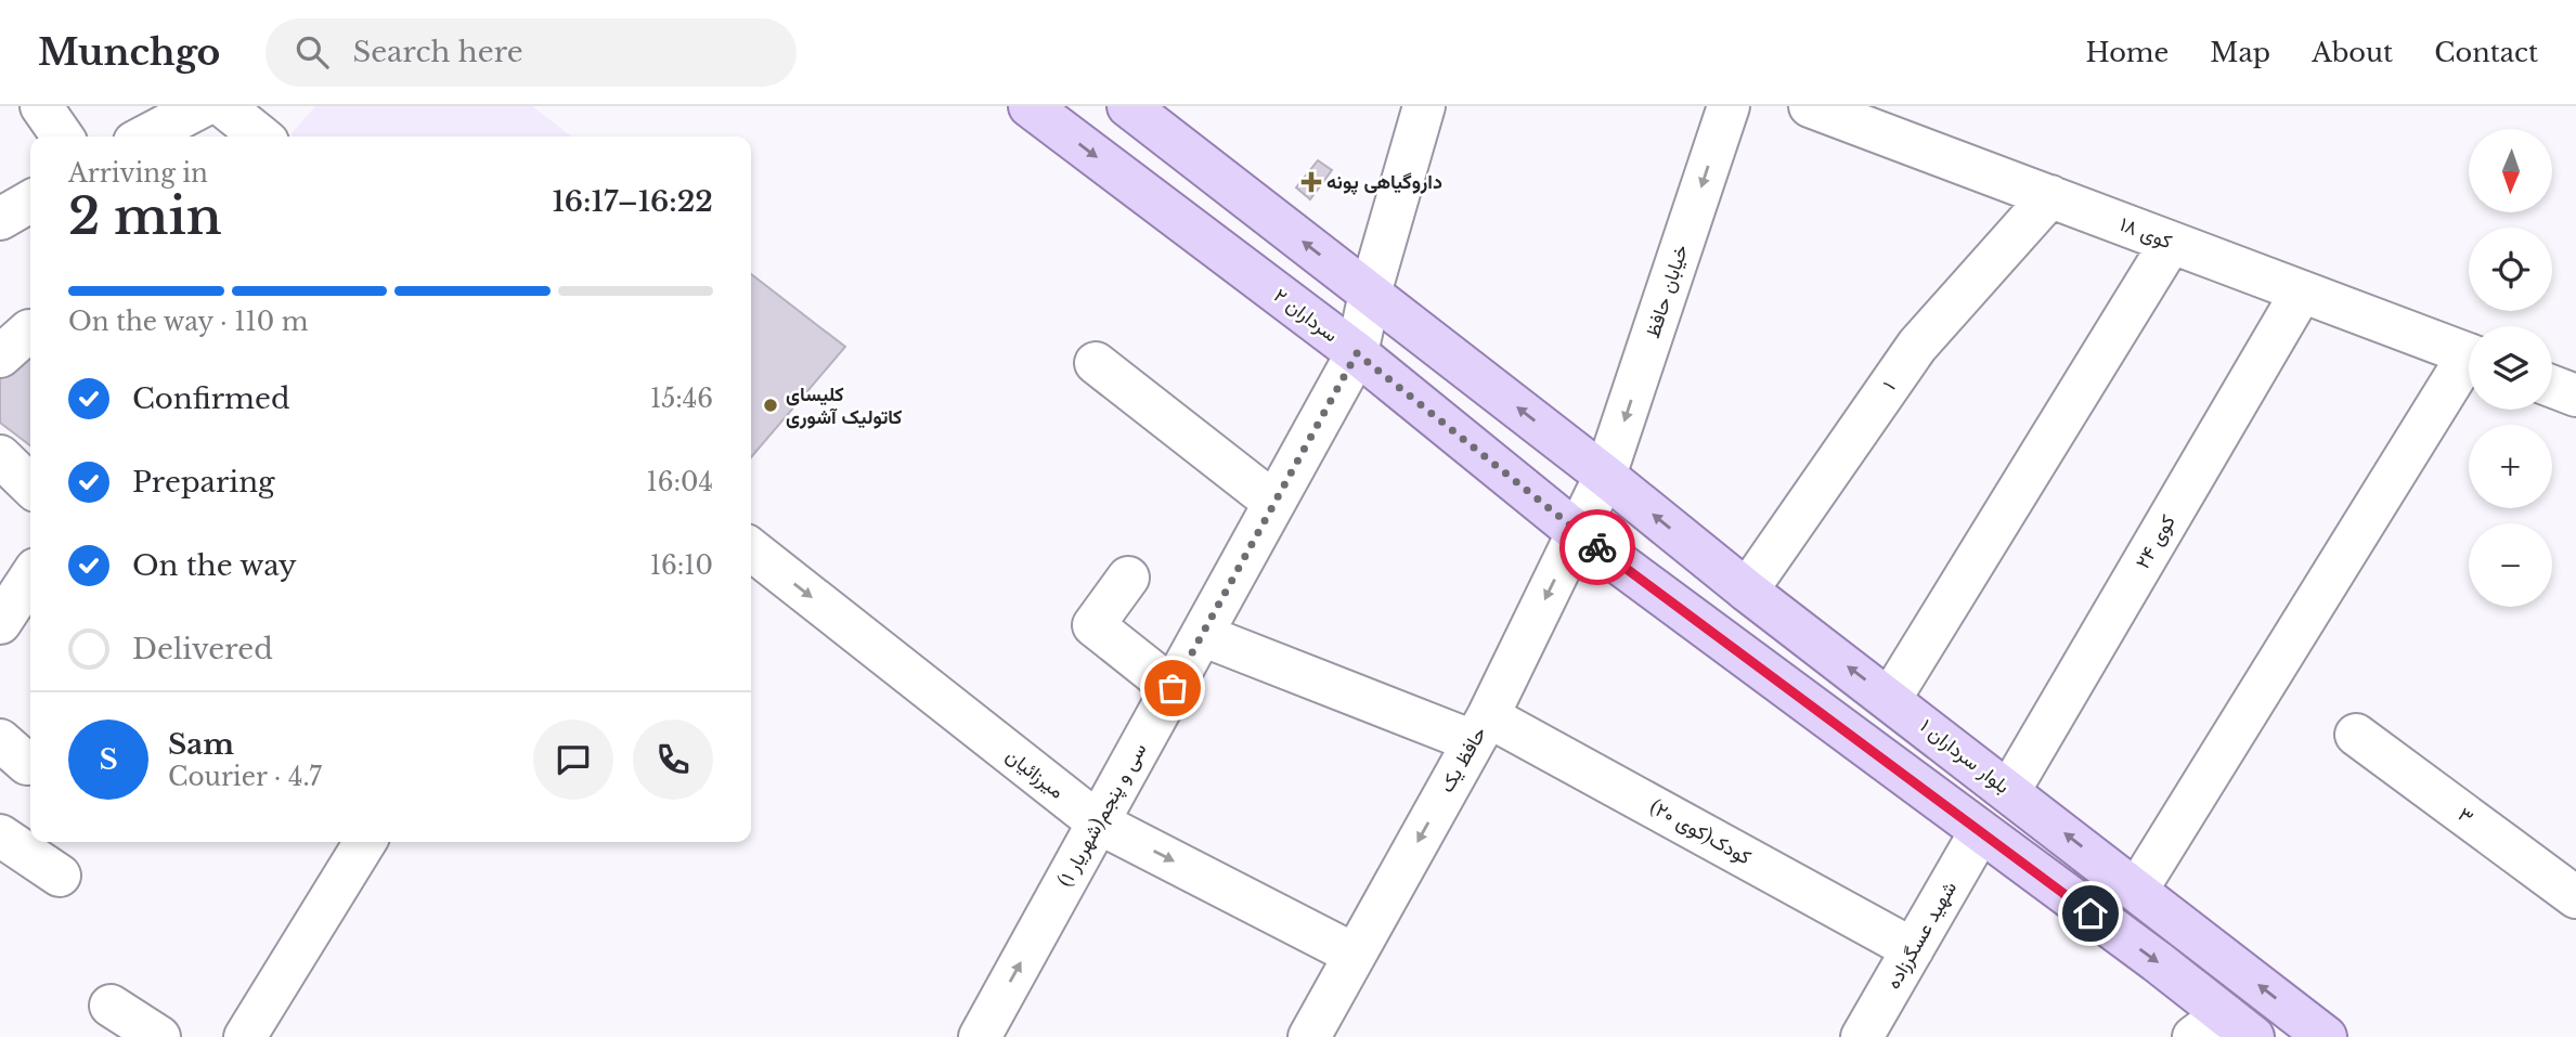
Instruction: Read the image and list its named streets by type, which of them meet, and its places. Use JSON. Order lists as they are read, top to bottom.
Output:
{
  "streets": {
    "main road": ["سرداران ۲", "بلوار سرداران ۱"],
    "street": [
      "کوی ۱۸",
      "خیابان حافظ",
      "۱",
      "کوی ۲۴",
      "حافظ یک",
      "میرزائیان",
      "سی و پنجم(شهریار ۱)",
      "۳",
      "کودک(کوی ۲۰)",
      "شهید عسگرزاده"
    ]
  },
  "crossings": [
    ["کوی ۱۸", "۱"],
    ["کوی ۱۸", "کوی ۲۴"],
    ["خیابان حافظ", "بلوار سرداران ۱"],
    ["خیابان حافظ", "حافظ یک"],
    ["سرداران ۲", "حافظ یک"],
    ["سرداران ۲", "سی و پنجم(شهریار ۱)"],
    ["۱", "بلوار سرداران ۱"],
    ["کوی ۲۴", "بلوار سرداران ۱"],
    ["بلوار سرداران ۱", "حافظ یک"],
    ["حافظ یک", "میرزائیان"],
    ["حافظ یک", "کودک(کوی ۲۰)"],
    ["میرزائیان", "سی و پنجم(شهریار ۱)"],
    ["سی و پنجم(شهریار ۱)", "کودک(کوی ۲۰)"],
    ["کودک(کوی ۲۰)", "شهید عسگرزاده"]
  ],
  "one_way": ["حافظ یک"],
  "places": {
    "health": ["داروگیاهی پونه"],
    "other": ["کلیسای کاتولیک آشوری"]
  },
  "north": "bottom",
  "page": {
    "header": "Munchgo",
    "search": "Search here",
    "nav": [
      "Home",
      "Map",
      "About",
      "Contact"
    ],
    "map_buttons": ["+", "−"],
    "heading": ["2 min", "Arriving in", "16:17–16:22"],
    "panel": ["Sam", "Courier · 4.7"],
    "bar": "On the way · 110 m",
    "list": [
      ["Confirmed", "15:46"],
      ["Preparing", "16:04"],
      ["On the way", "16:10"],
      "Delivered"
    ],
    "round": "S"
  }
}
